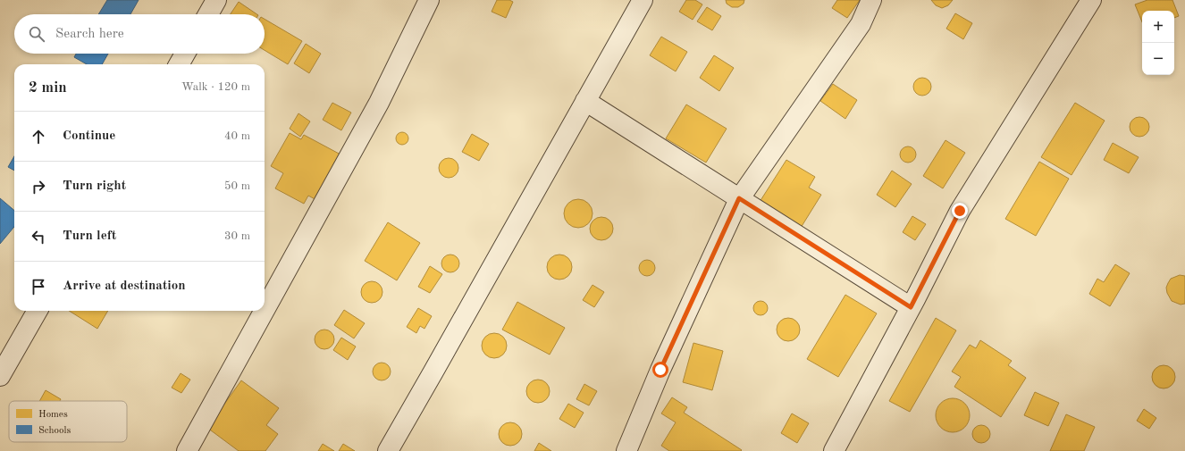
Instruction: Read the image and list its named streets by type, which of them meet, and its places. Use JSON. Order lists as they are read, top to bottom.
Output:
{
  "legend": ["Homes", "Schools"],
  "page": {
    "map_buttons": ["+", "−"],
    "search": "Search here",
    "heading": ["2 min", "Walk · 120 m"],
    "list": [
      ["Continue", "40 m"],
      ["Turn right", "50 m"],
      ["Turn left", "30 m"],
      "Arrive at destination"
    ]
  }
}
